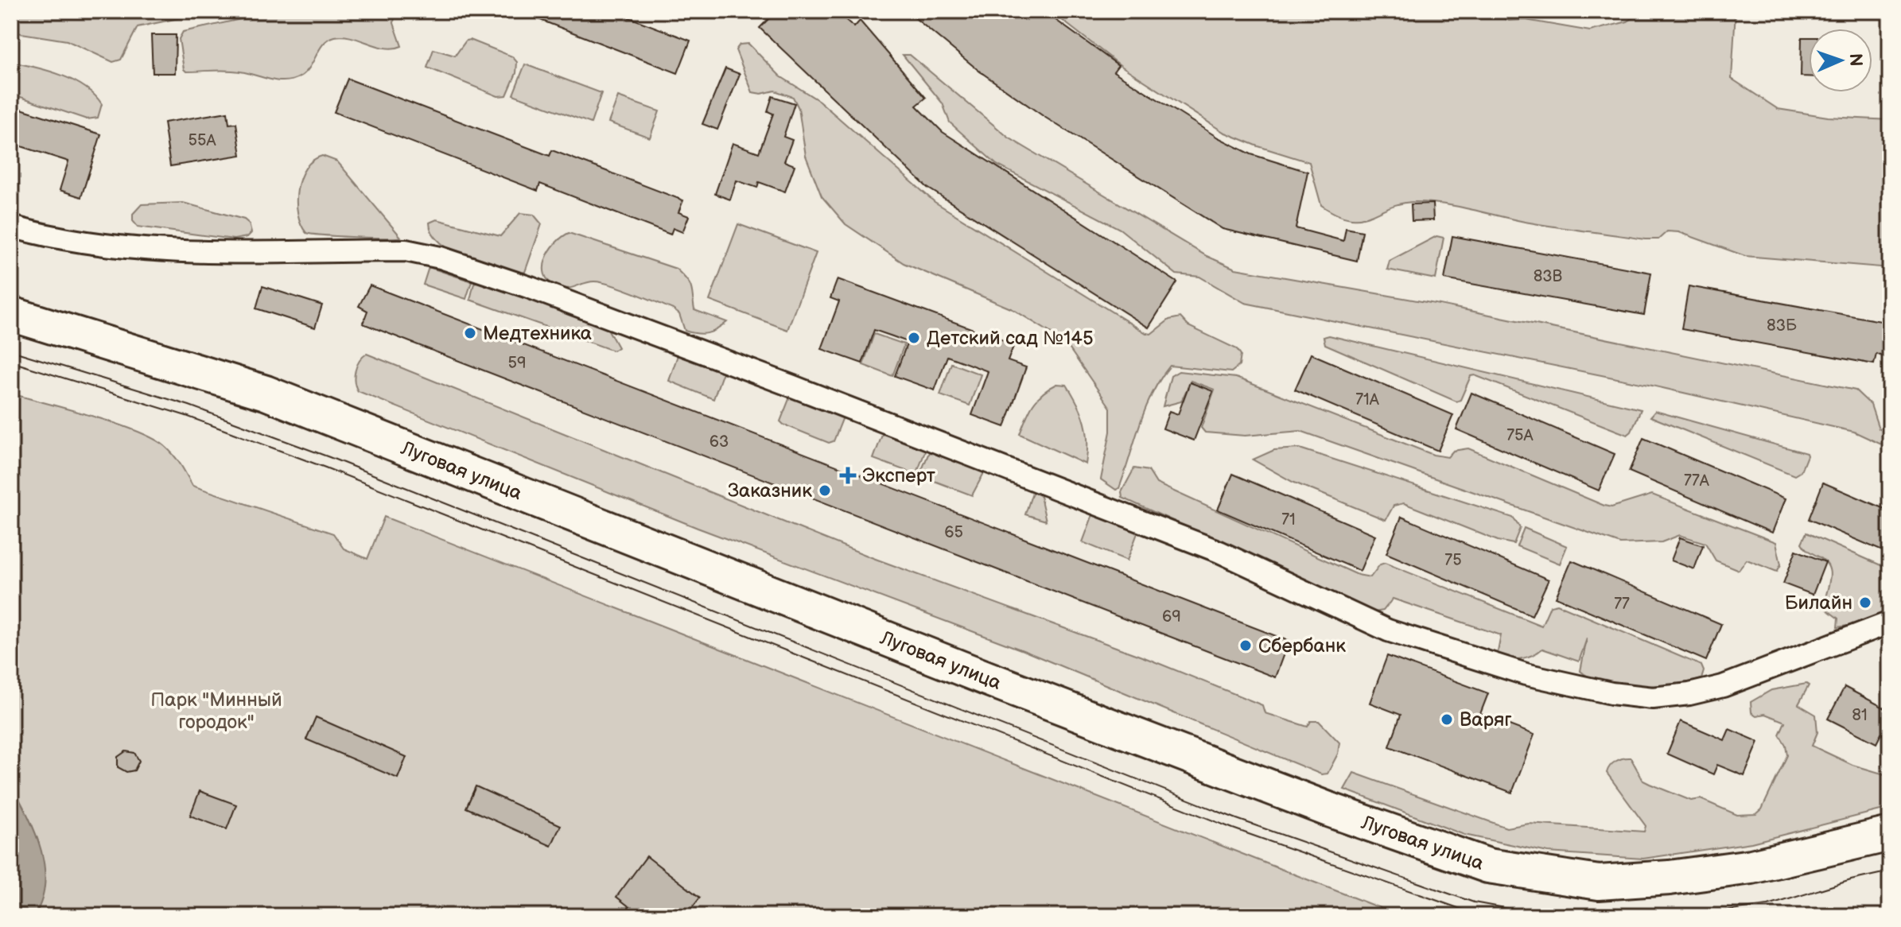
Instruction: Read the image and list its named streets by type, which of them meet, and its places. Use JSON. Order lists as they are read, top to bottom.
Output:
{
  "streets": {
    "main road": ["Луговая улица"]
  },
  "parks": ["Парк \"Минный городок\""],
  "places": {
    "other": [
      "Медтехника",
      "Детский сад №145",
      "Заказник",
      "Билайн",
      "Сбербанк",
      "Варяг"
    ],
    "health": ["Эксперт"]
  },
  "house_numbers": [
    "55А",
    "83В",
    "83Б",
    "59",
    "71А",
    "75А",
    "63",
    "77А",
    "71",
    "65",
    "75",
    "77",
    "69",
    "81"
  ],
  "north": "right"
}
